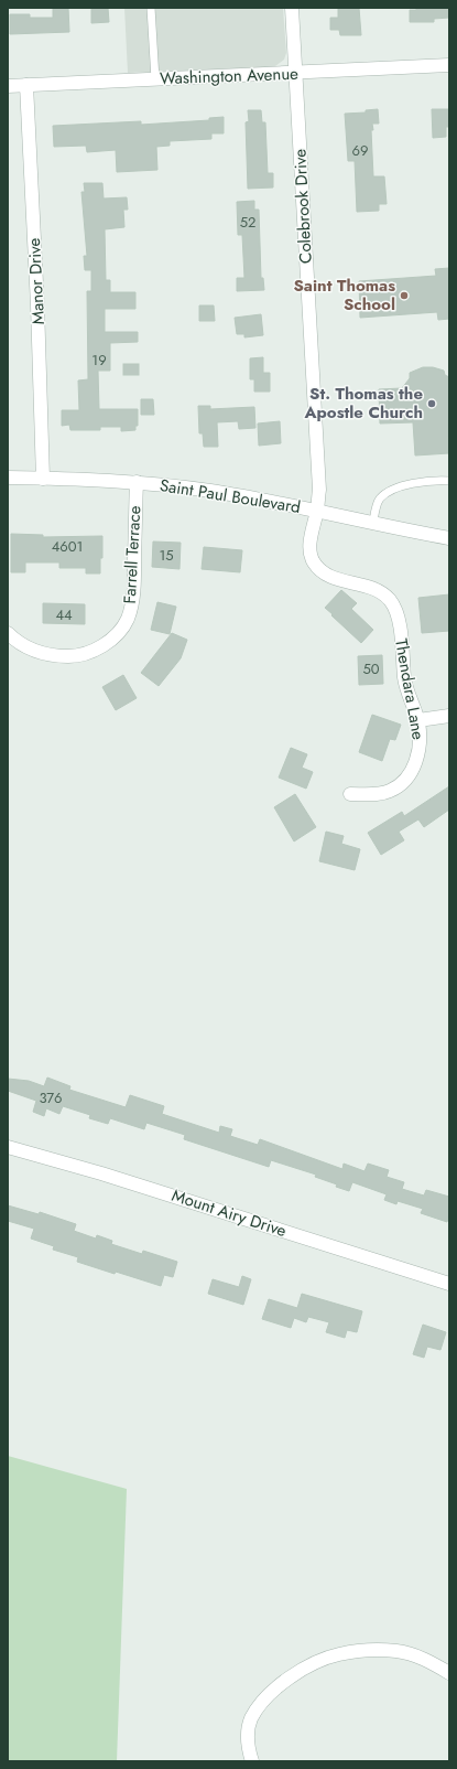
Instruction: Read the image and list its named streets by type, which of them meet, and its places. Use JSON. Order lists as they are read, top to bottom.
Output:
{
  "streets": {
    "street": [
      "Washington Avenue",
      "Colebrook Drive",
      "Manor Drive",
      "Saint Paul Boulevard",
      "Farrell Terrace",
      "Thendara Lane",
      "Mount Airy Drive"
    ]
  },
  "crossings": [
    ["Washington Avenue", "Colebrook Drive"],
    ["Washington Avenue", "Manor Drive"],
    ["Colebrook Drive", "Saint Paul Boulevard"],
    ["Colebrook Drive", "Thendara Lane"],
    ["Manor Drive", "Saint Paul Boulevard"],
    ["Saint Paul Boulevard", "Farrell Terrace"],
    ["Saint Paul Boulevard", "Thendara Lane"]
  ],
  "places": ["Saint Thomas School", "St. Thomas the Apostle Church"],
  "house_numbers": [
    "69",
    "52",
    "19",
    "4601",
    "15",
    "44",
    "50",
    "376"
  ]
}
